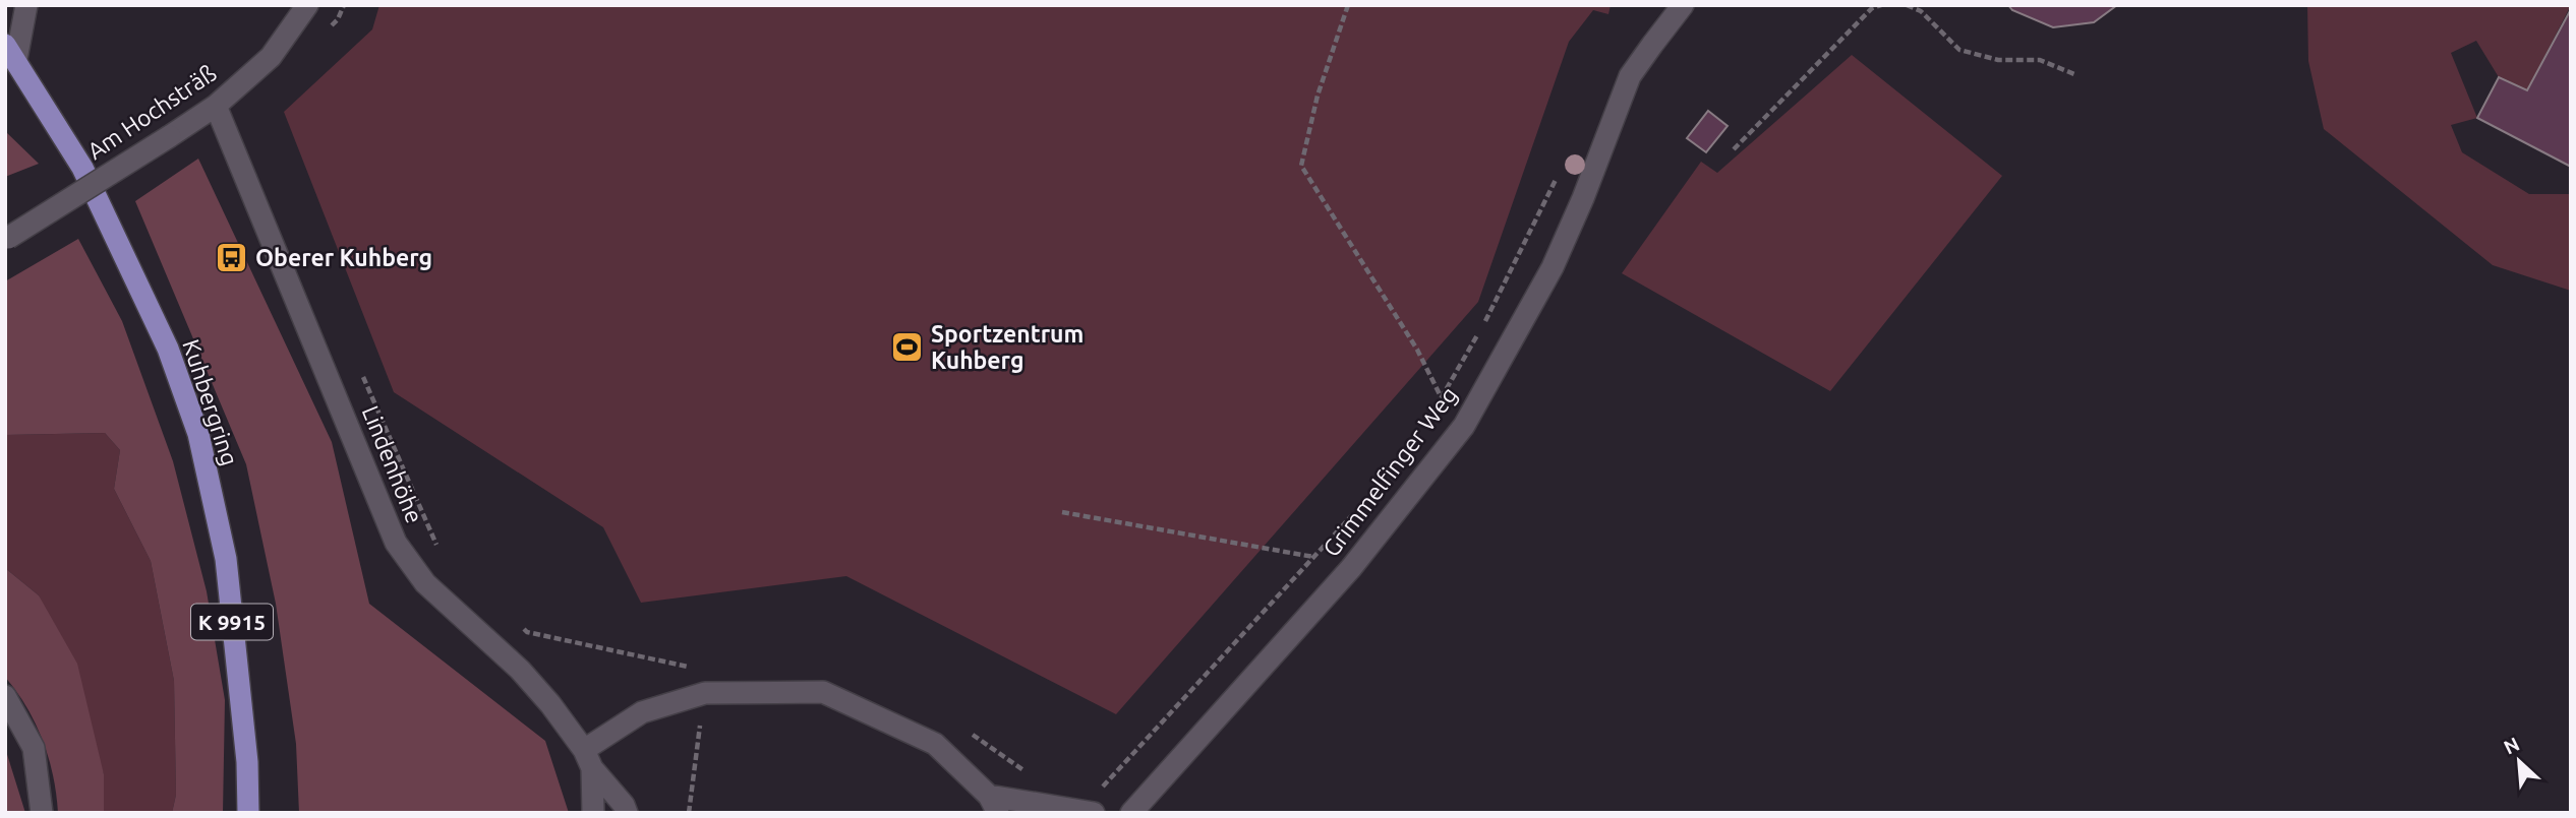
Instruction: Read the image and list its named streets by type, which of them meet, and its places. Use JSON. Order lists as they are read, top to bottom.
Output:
{
  "streets": {
    "main road": ["Kuhbergring", "K 9915"],
    "street": ["Am Hochsträß", "Lindenhöhe", "Grimmelfinger Weg"]
  },
  "crossings": [
    ["Am Hochsträß", "Lindenhöhe"]
  ],
  "places": {
    "bus stop": ["Oberer Kuhberg"],
    "sports": ["Sportzentrum Kuhberg"]
  },
  "north": "top left"
}
